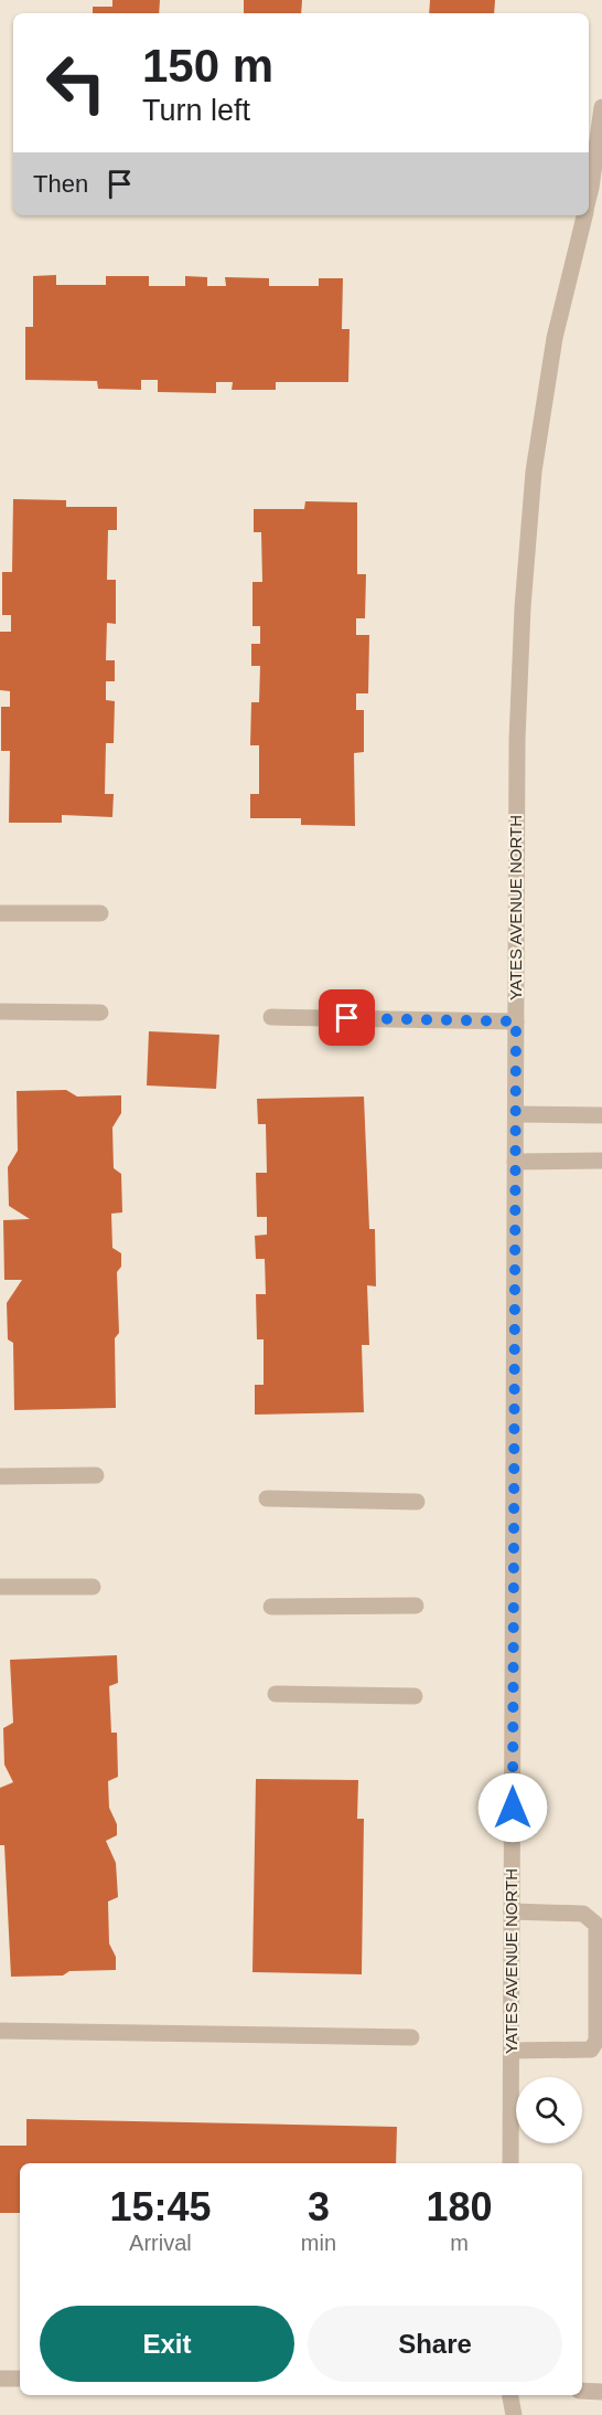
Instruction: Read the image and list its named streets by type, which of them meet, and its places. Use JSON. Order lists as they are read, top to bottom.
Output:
{
  "streets": {
    "street": ["YATES AVENUE NORTH"]
  },
  "page": {
    "turn": ["150 m", "Turn left"],
    "then": "Then",
    "eta": [
      "15:45",
      "Arrival",
      "3",
      "min",
      "180",
      "m"
    ],
    "buttons": ["Exit", "Share"]
  }
}
